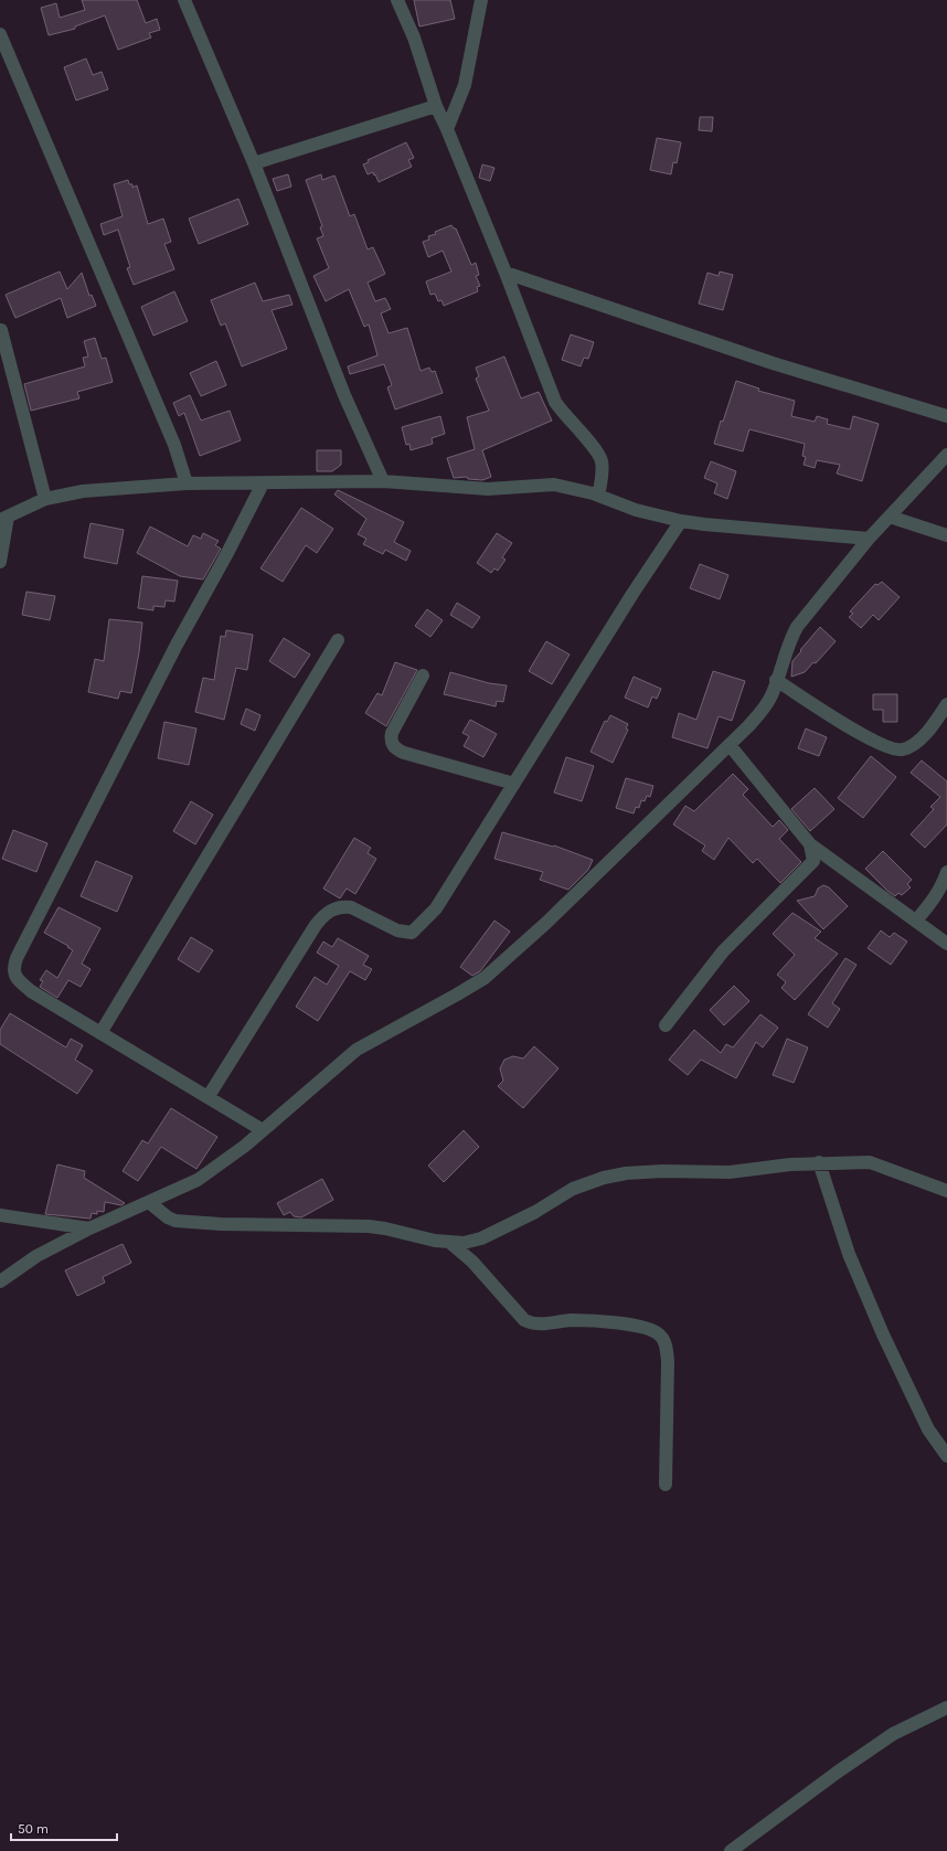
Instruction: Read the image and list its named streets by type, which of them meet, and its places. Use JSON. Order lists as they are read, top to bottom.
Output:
{
  "scale_bar": "50 m"
}
